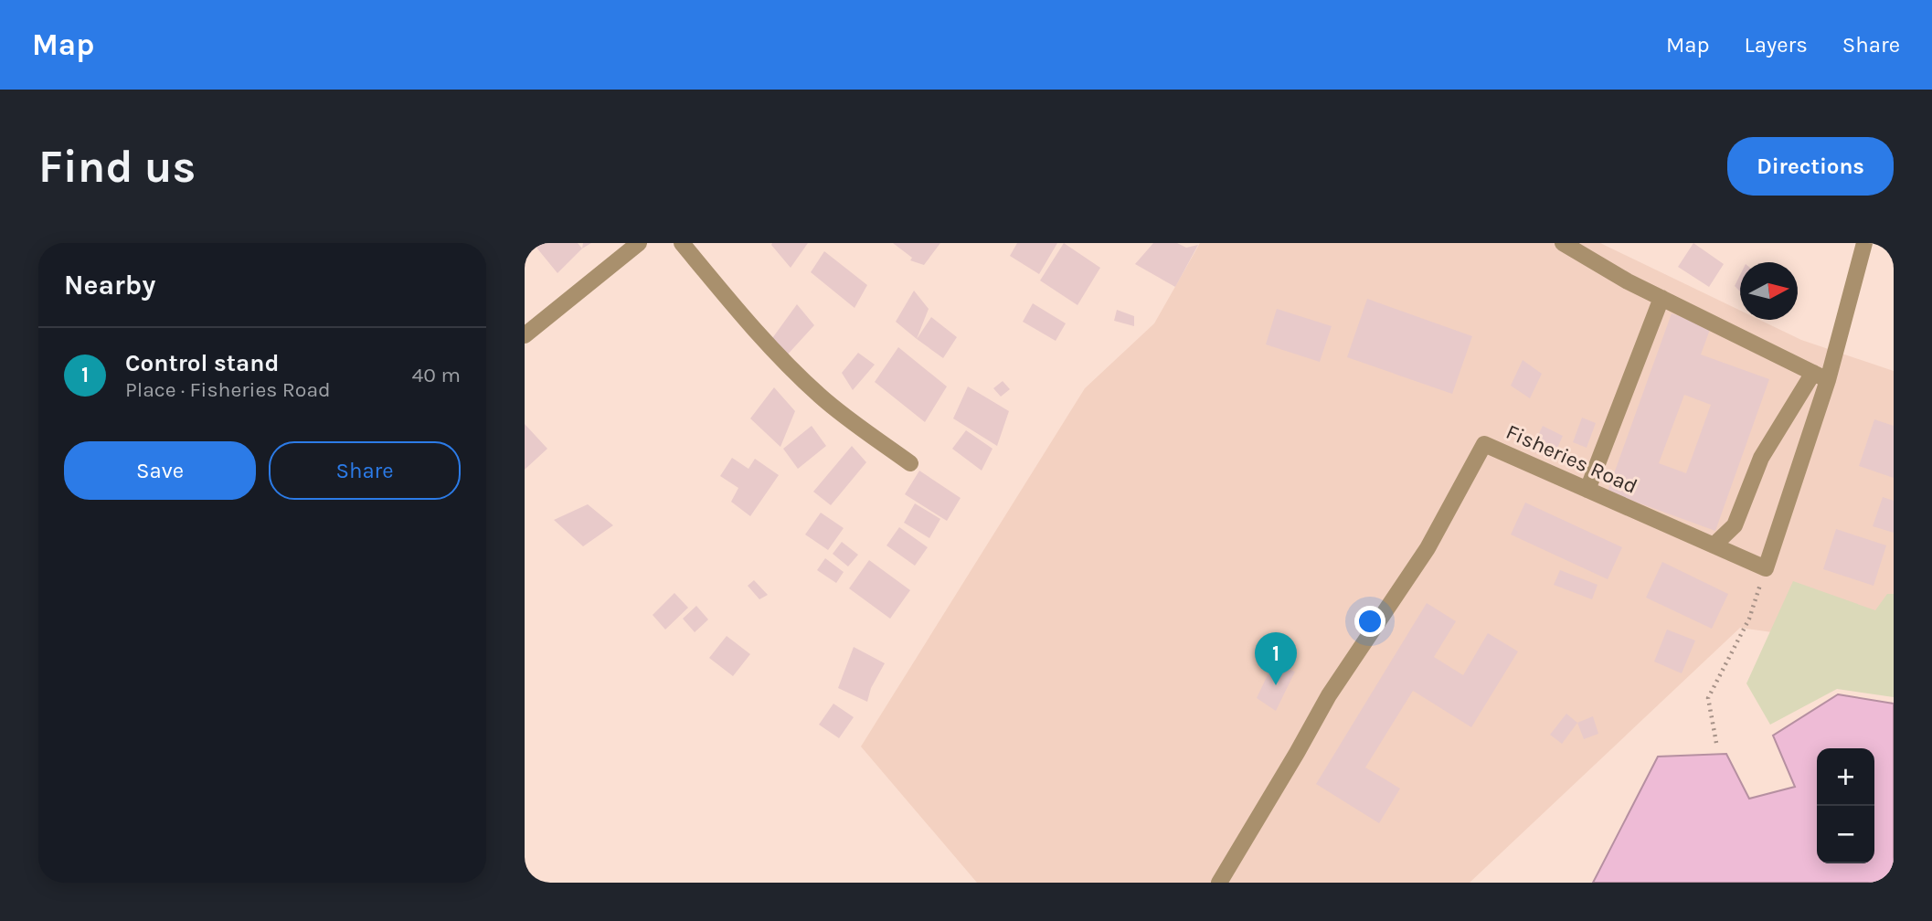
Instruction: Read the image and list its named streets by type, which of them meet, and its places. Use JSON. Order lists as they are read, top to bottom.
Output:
{
  "streets": {
    "street": ["Fisheries Road"]
  },
  "north": "right",
  "page": {
    "header": "Map",
    "nav": ["Map", "Layers", "Share"],
    "buttons": [
      "Directions",
      ["Save", "Share"]
    ],
    "title": "Find us",
    "heading": "Nearby",
    "list": [
      {
        "mark": "1",
        "name": "Control stand",
        "note": "Place · Fisheries Road",
        "value": "40 m"
      }
    ],
    "pins": "1",
    "map_buttons": ["+", "−"]
  }
}
